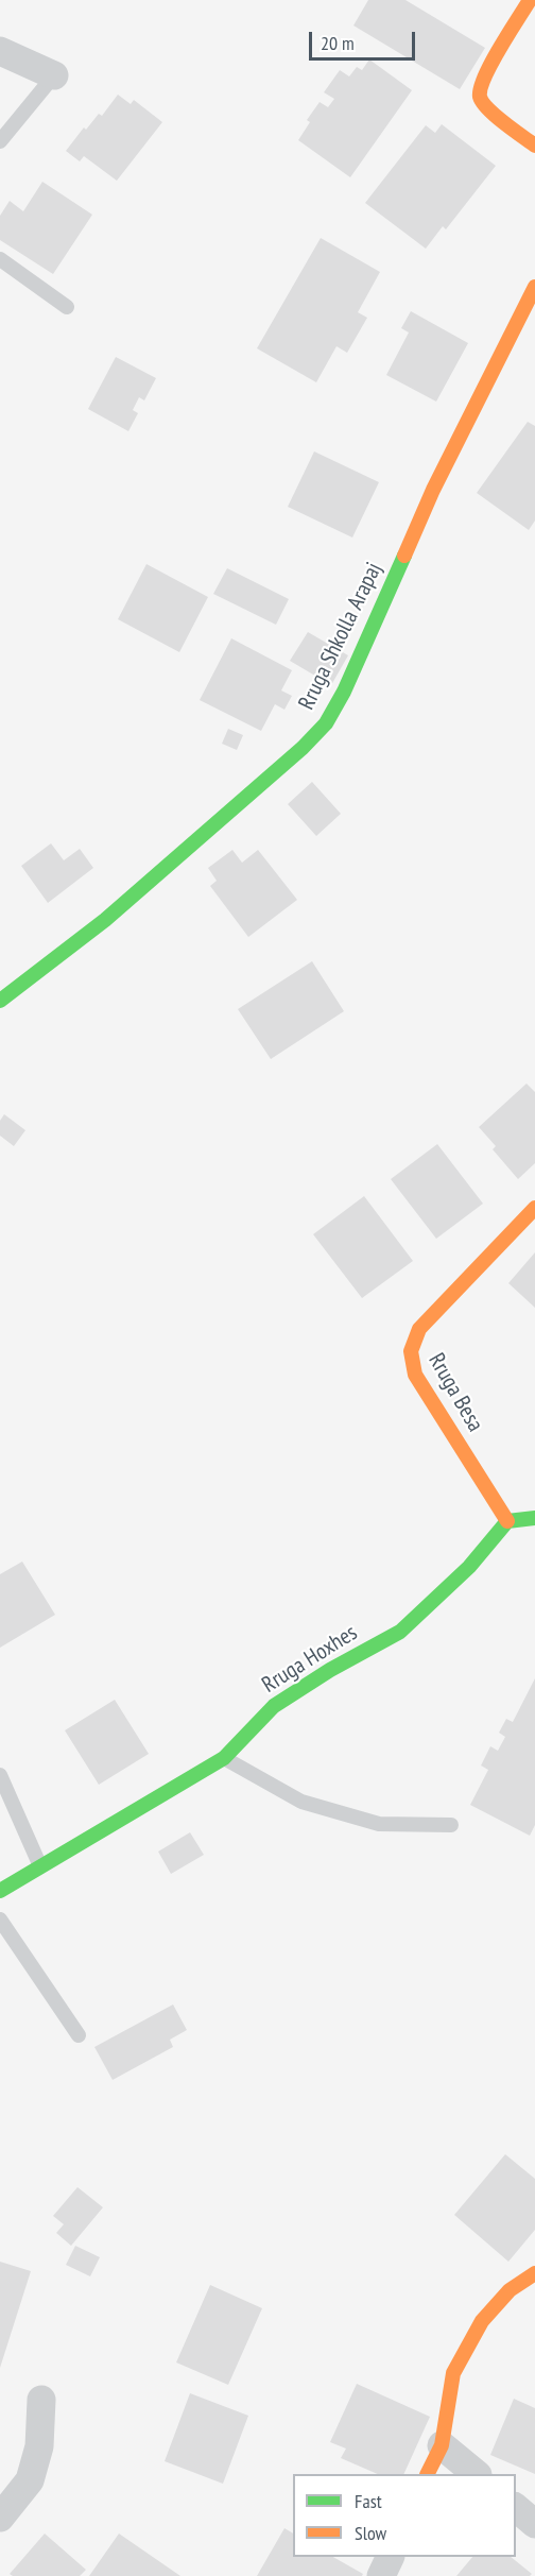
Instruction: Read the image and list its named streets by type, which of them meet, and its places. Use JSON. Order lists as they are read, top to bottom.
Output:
{
  "streets": {
    "street": ["Rruga Shkolla Arapaj", "Rruga Besa", "Rruga Hoxhes"]
  },
  "crossings": [
    ["Rruga Besa", "Rruga Hoxhes"]
  ],
  "legend": ["Fast", "Slow"],
  "scale_bar": "20 m"
}
